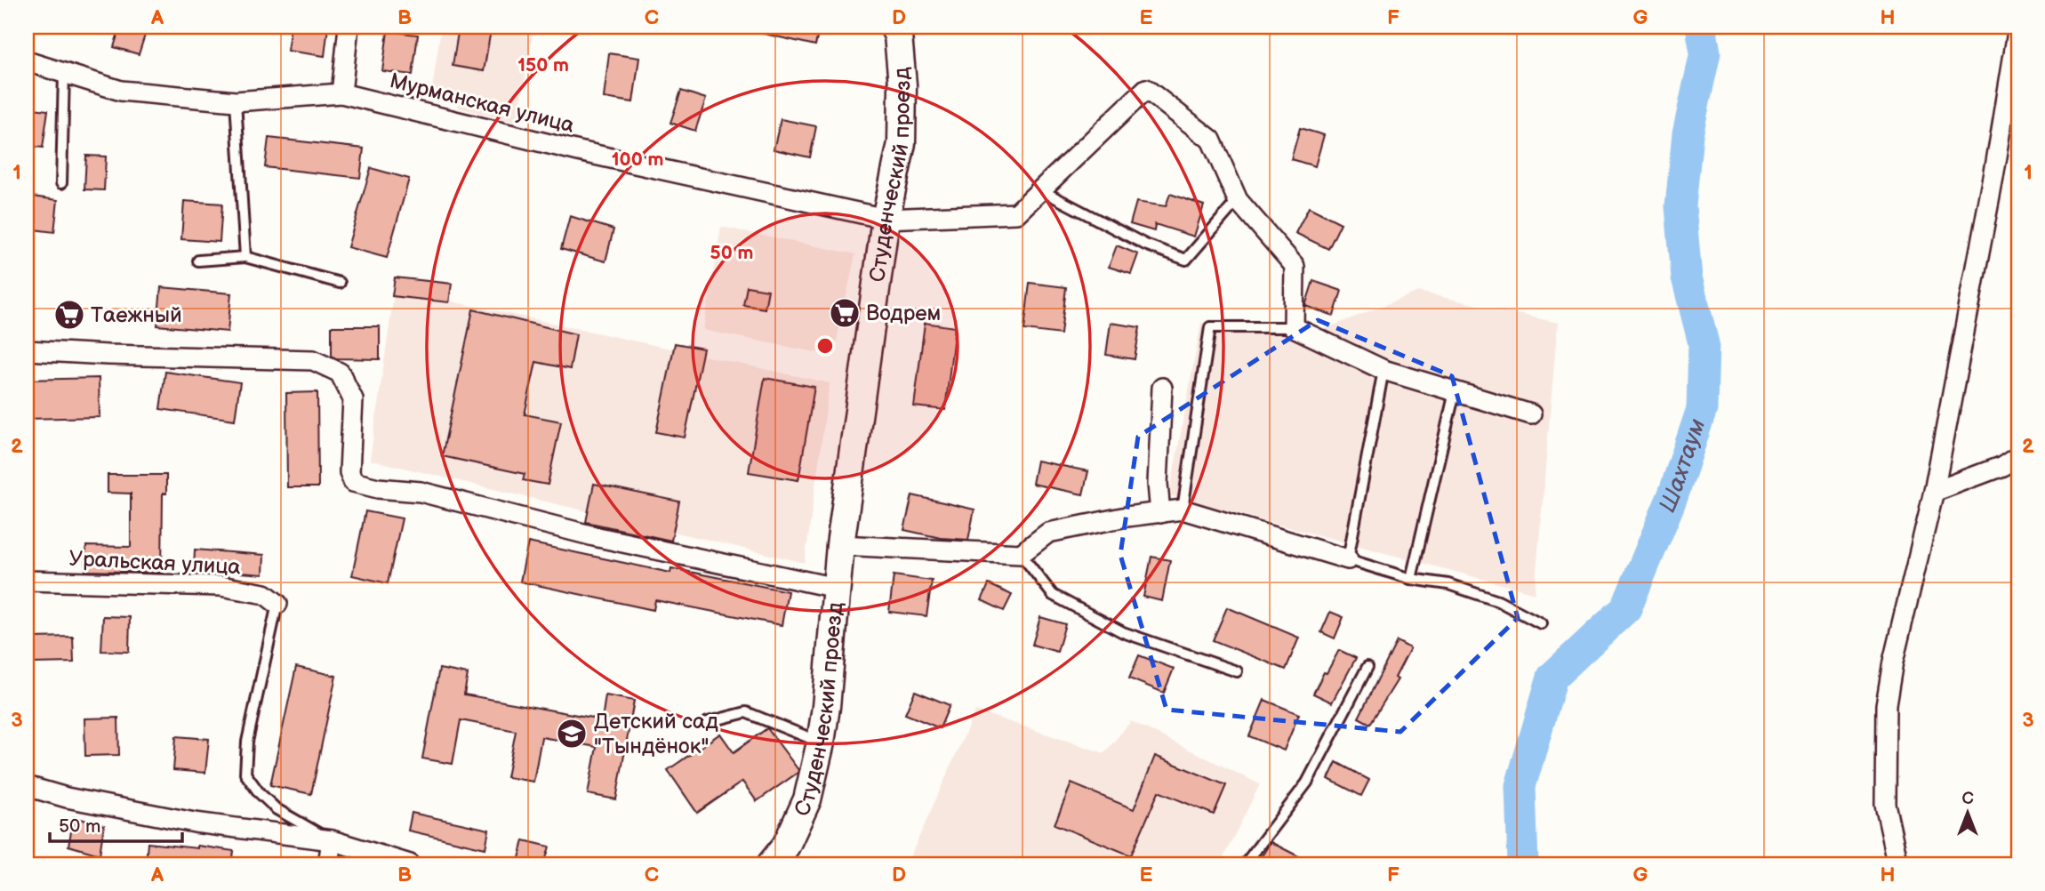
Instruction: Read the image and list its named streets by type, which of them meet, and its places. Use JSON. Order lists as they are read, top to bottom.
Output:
{
  "streets": {
    "street": ["Мурманская улица", "Студенческий проезд", "Уральская улица"]
  },
  "crossings": [
    ["Мурманская улица", "Студенческий проезд"]
  ],
  "water": ["Шахтаум"],
  "places": {
    "supermarket": ["Водрем", "Таежный"],
    "school or university": ["Детский сад \"Тындёнок\""]
  },
  "scale_bar": "50 m",
  "north": "top",
  "grid": {
    "columns": [
      "A",
      "B",
      "C",
      "D",
      "E",
      "F",
      "G",
      "H"
    ],
    "rows": ["1", "2", "3"]
  },
  "rings": ["150 m", "100 m", "50 m"]
}
